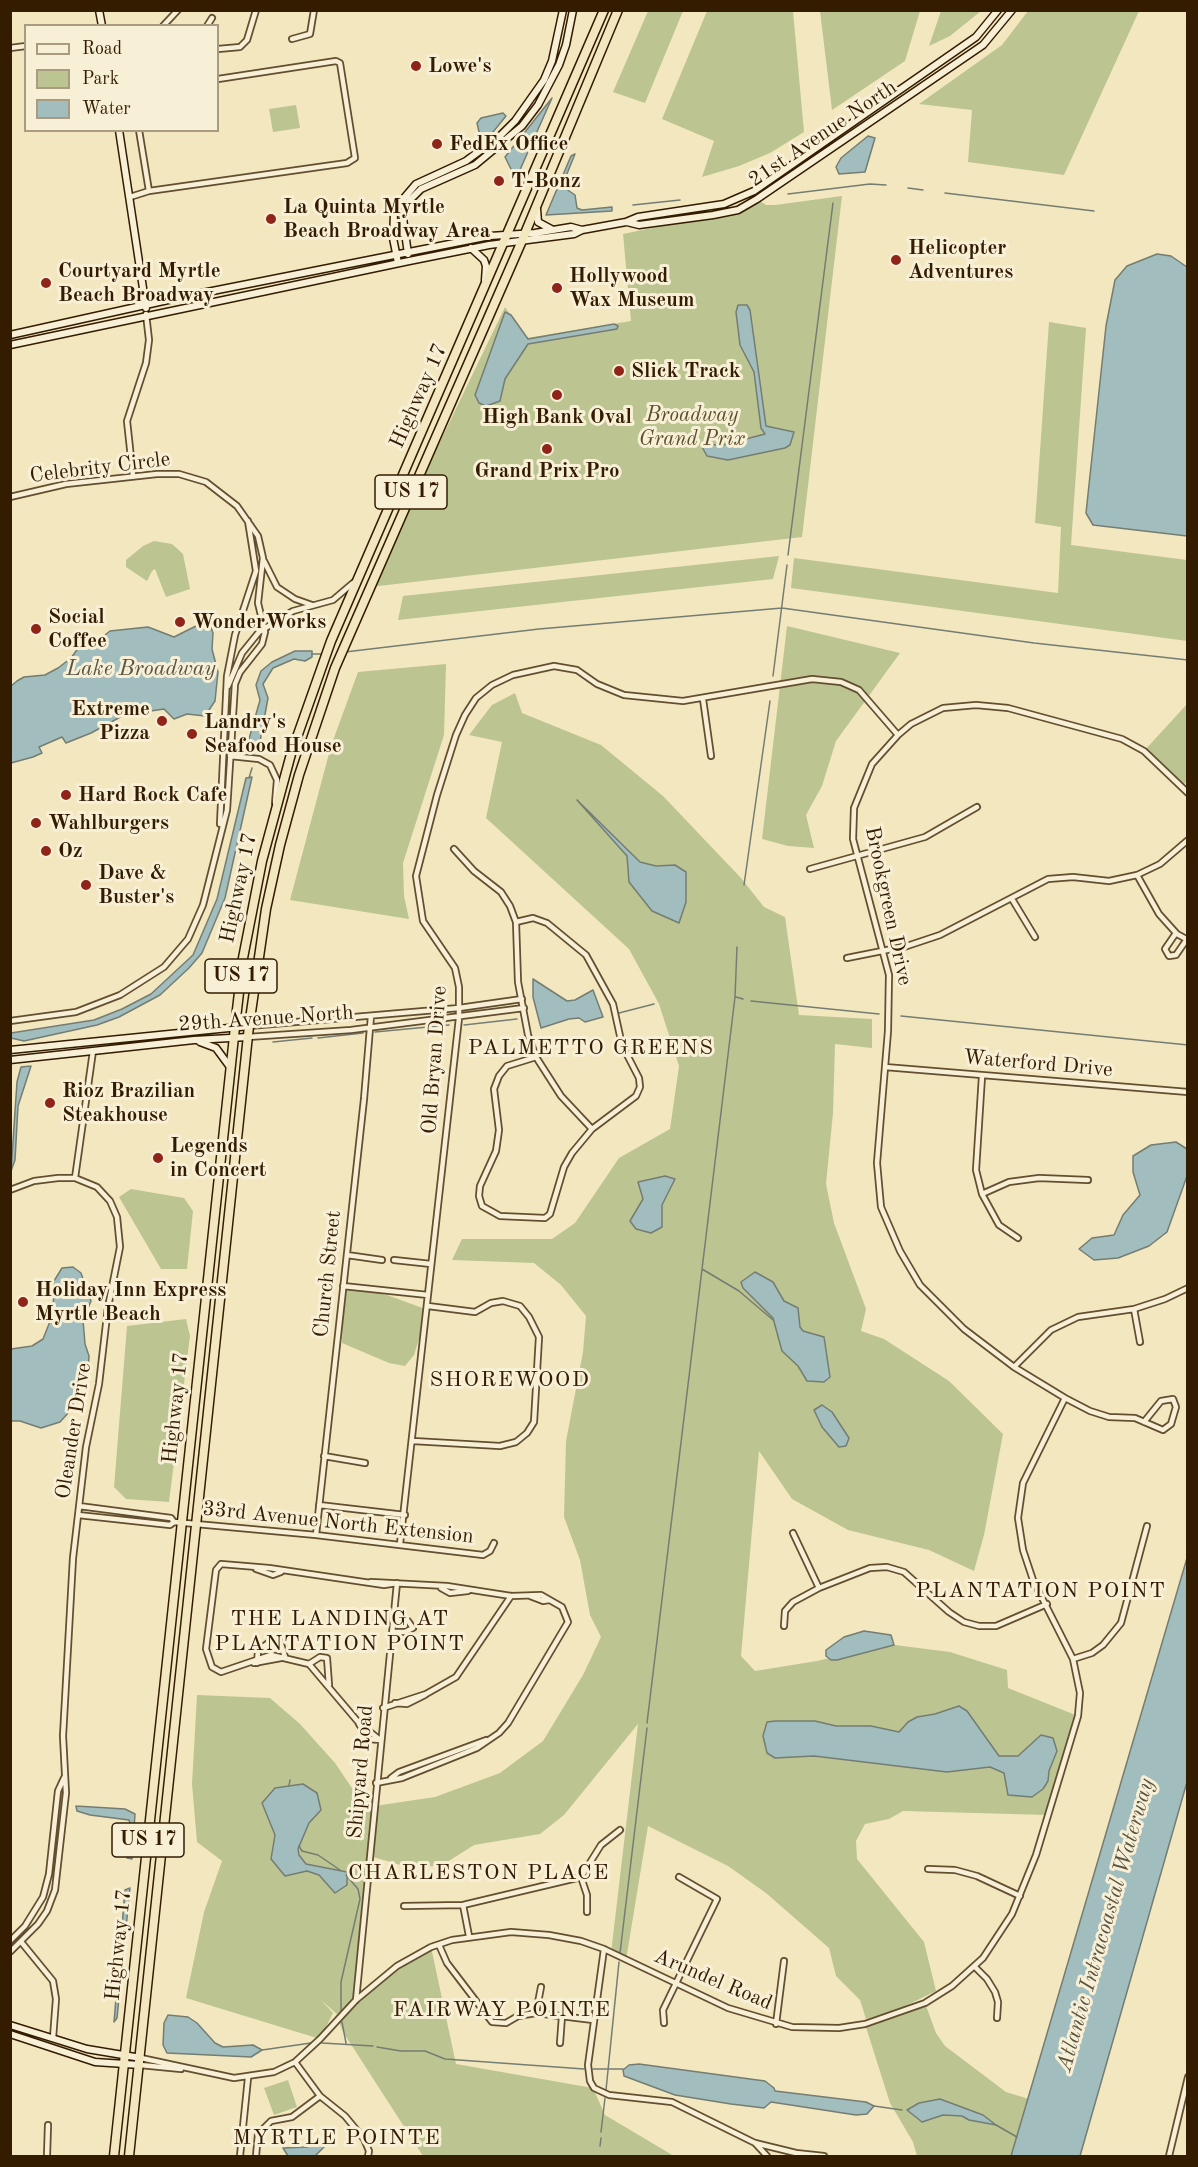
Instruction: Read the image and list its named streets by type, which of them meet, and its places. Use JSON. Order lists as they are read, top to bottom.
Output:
{
  "streets": {
    "highway": ["Highway 17", "US 17"],
    "street": [
      "21st Avenue North",
      "Celebrity Circle",
      "Brookgreen Drive",
      "29th Avenue North",
      "Old Bryan Drive",
      "Waterford Drive",
      "Church Street",
      "Oleander Drive",
      "33rd Avenue North Extension",
      "Shipyard Road",
      "Arundel Road"
    ]
  },
  "crossings": [
    ["21st Avenue North", "Highway 17"],
    ["Highway 17", "29th Avenue North"],
    ["Highway 17", "33rd Avenue North Extension"],
    ["Highway 17", "Arundel Road"],
    ["Brookgreen Drive", "Old Bryan Drive"],
    ["Brookgreen Drive", "Waterford Drive"],
    ["Brookgreen Drive", "Arundel Road"],
    ["29th Avenue North", "Old Bryan Drive"],
    ["29th Avenue North", "Church Street"],
    ["Old Bryan Drive", "33rd Avenue North Extension"],
    ["Church Street", "33rd Avenue North Extension"],
    ["Oleander Drive", "33rd Avenue North Extension"],
    ["Shipyard Road", "Arundel Road"]
  ],
  "districts": [
    "PALMETTO GREENS",
    "SHOREWOOD",
    "PLANTATION POINT",
    "THE LANDING AT PLANTATION POINT",
    "CHARLESTON PLACE",
    "FAIRWAY POINTE",
    "MYRTLE POINTE"
  ],
  "water": ["Lake Broadway", "Atlantic Intracoastal Waterway"],
  "parks": ["Broadway Grand Prix"],
  "places": [
    "Lowe's",
    "FedEx Office",
    "T-Bonz",
    "La Quinta Myrtle Beach Broadway Area",
    "Helicopter Adventures",
    "Courtyard Myrtle Beach Broadway",
    "Hollywood Wax Museum",
    "Slick Track",
    "High Bank Oval",
    "Grand Prix Pro",
    "WonderWorks",
    "Social Coffee",
    "Extreme Pizza",
    "Landry's Seafood House",
    "Hard Rock Cafe",
    "Wahlburgers",
    "Oz",
    "Dave & Buster's",
    "Rioz Brazilian Steakhouse",
    "Legends in Concert",
    "Holiday Inn Express Myrtle Beach"
  ],
  "legend": ["Road", "Park", "Water"]
}
